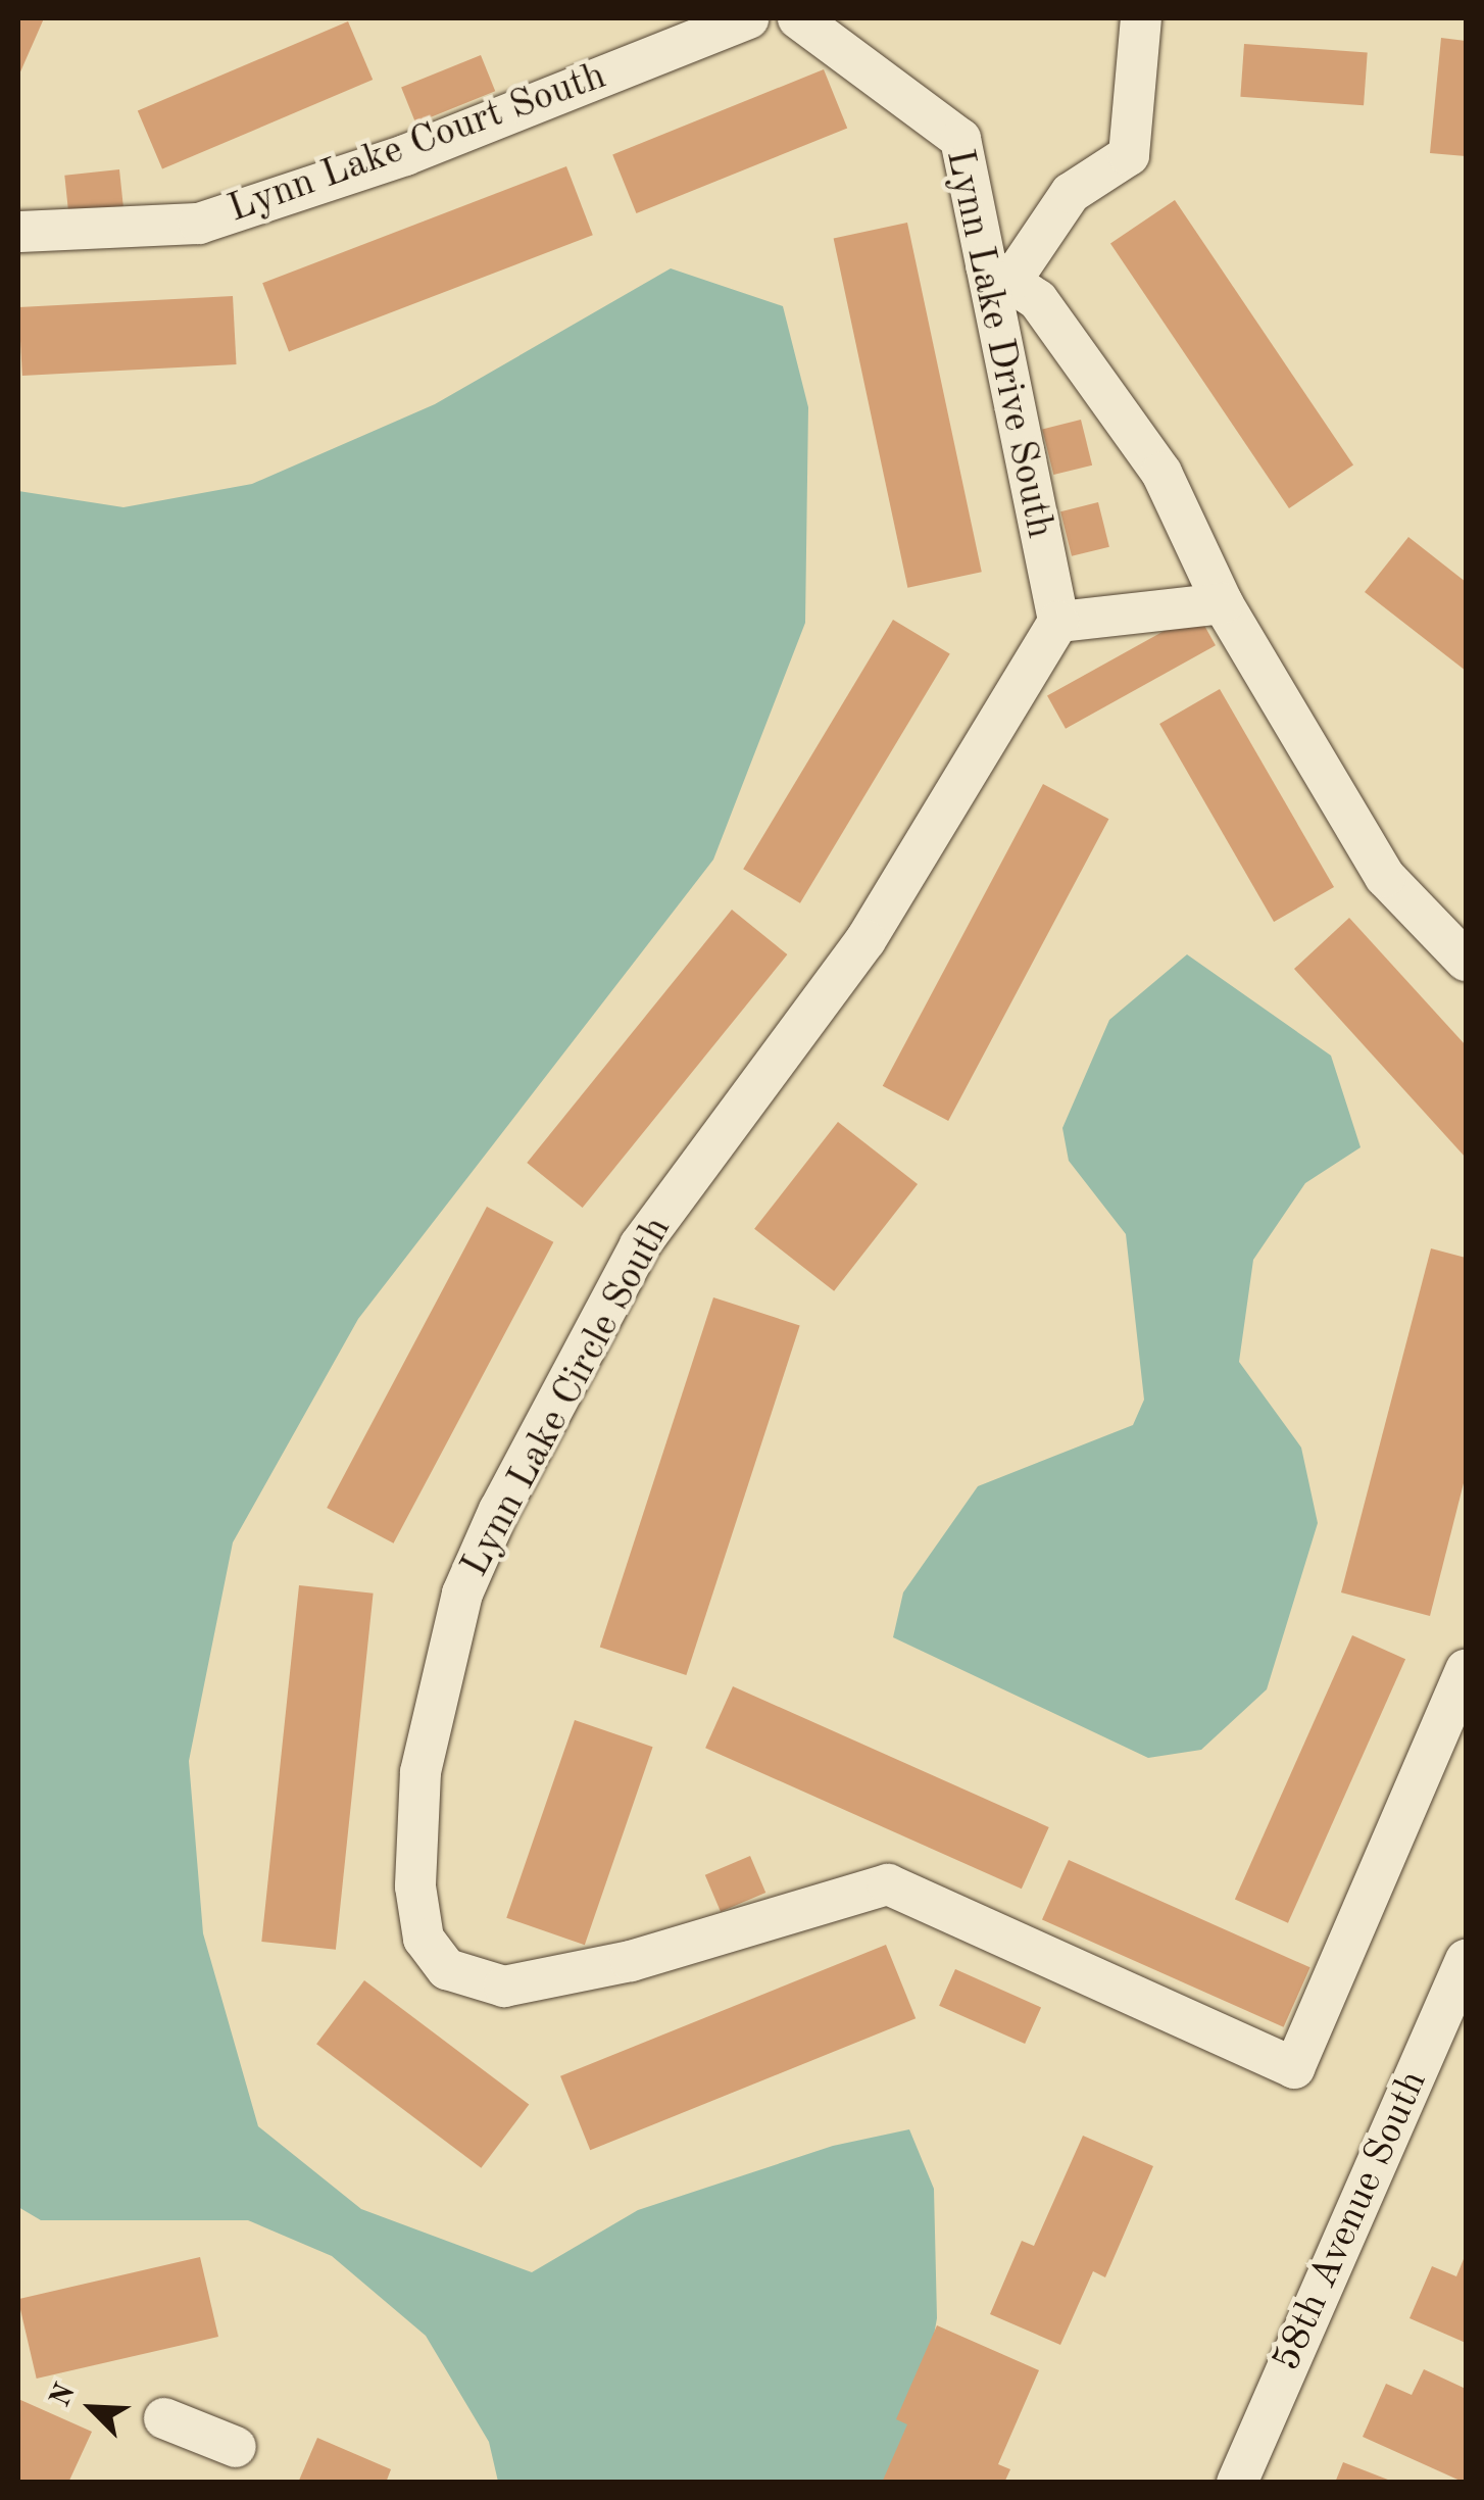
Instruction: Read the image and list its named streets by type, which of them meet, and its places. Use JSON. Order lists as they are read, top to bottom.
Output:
{
  "streets": {
    "street": [
      "Lynn Lake Court South",
      "Lynn Lake Drive South",
      "Lynn Lake Circle South",
      "58th Avenue South"
    ]
  },
  "crossings": [
    ["Lynn Lake Drive South", "Lynn Lake Circle South"]
  ],
  "north": "top left"
}
